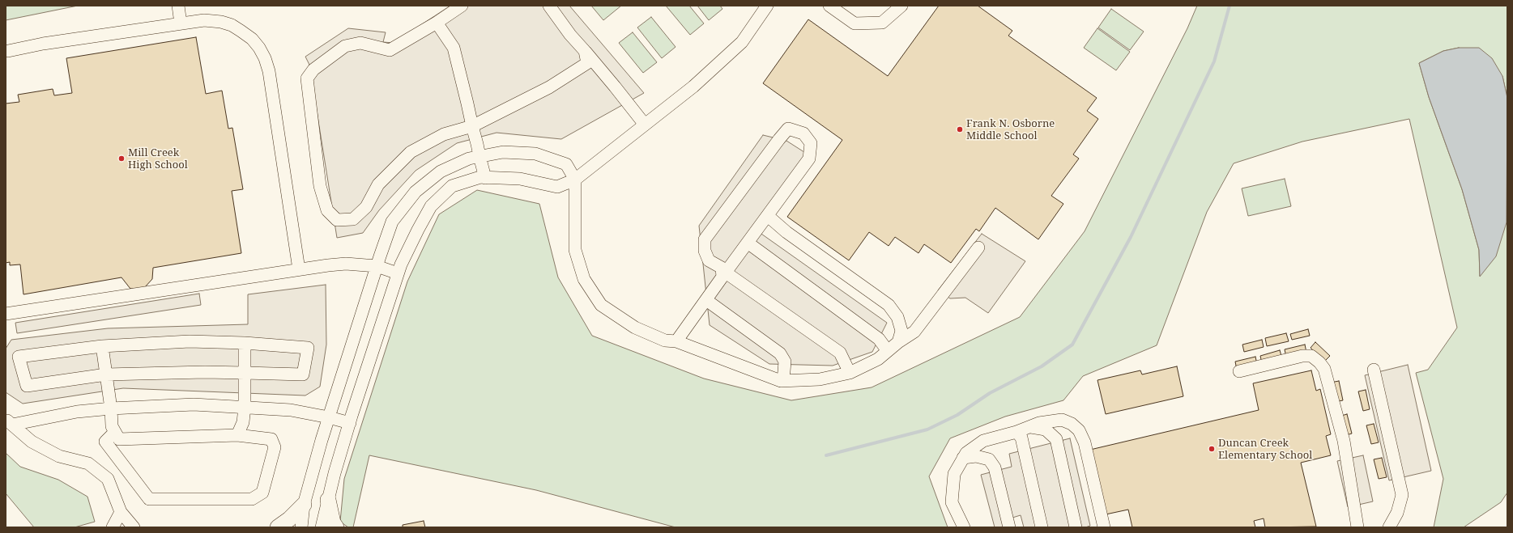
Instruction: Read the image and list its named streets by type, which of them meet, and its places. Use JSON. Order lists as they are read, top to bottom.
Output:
{
  "places": ["Frank N. Osborne Middle School", "Mill Creek High School", "Duncan Creek Elementary School"]
}
